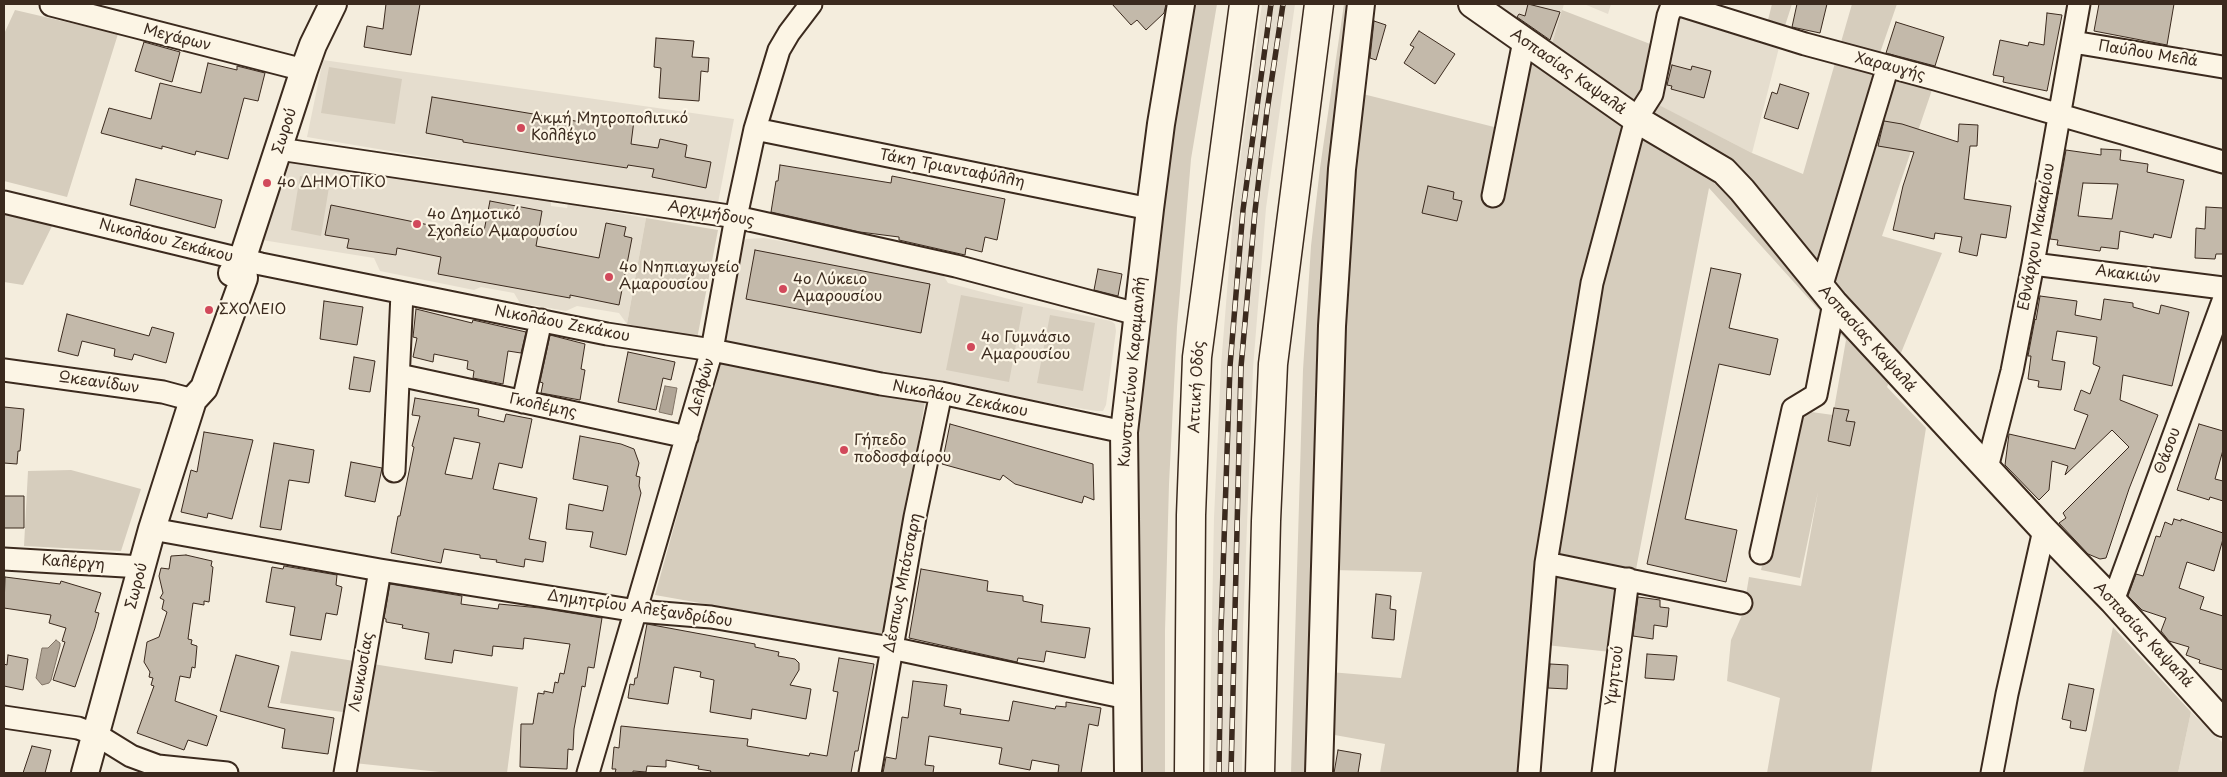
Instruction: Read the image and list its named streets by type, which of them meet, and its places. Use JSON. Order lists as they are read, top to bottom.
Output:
{
  "streets": {
    "highway": ["Αττική Οδός"],
    "street": [
      "Μεγάρων",
      "Παύλου Μελά",
      "Χαραυγής",
      "Ασπασίας Καψαλά",
      "Σωρού",
      "Τάκη Τριανταφύλλη",
      "Αρχιμήδους",
      "Εθνάρχου Μακαρίου",
      "Νικολάου Ζεκάκου",
      "Ακακιών",
      "Κωνσταντίνου Καραμανλή",
      "Ωκεανίδων",
      "Δελφών",
      "Γκολέμης",
      "Θάσου",
      "Καλέργη",
      "Δέσπως Μπότσαρη",
      "Δημητρίου Αλεξανδρίδου",
      "Λευκωσίας",
      "Υμηττού"
    ]
  },
  "crossings": [
    ["Μεγάρων", "Σωρού"],
    ["Παύλου Μελά", "Εθνάρχου Μακαρίου"],
    ["Χαραυγής", "Ασπασίας Καψαλά"],
    ["Χαραυγής", "Εθνάρχου Μακαρίου"],
    ["Ασπασίας Καψαλά", "Εθνάρχου Μακαρίου"],
    ["Ασπασίας Καψαλά", "Θάσου"],
    ["Σωρού", "Αρχιμήδους"],
    ["Σωρού", "Νικολάου Ζεκάκου"],
    ["Σωρού", "Ωκεανίδων"],
    ["Σωρού", "Καλέργη"],
    ["Σωρού", "Δημητρίου Αλεξανδρίδου"],
    ["Τάκη Τριανταφύλλη", "Κωνσταντίνου Καραμανλή"],
    ["Τάκη Τριανταφύλλη", "Δελφών"],
    ["Αρχιμήδους", "Κωνσταντίνου Καραμανλή"],
    ["Αρχιμήδους", "Δελφών"],
    ["Εθνάρχου Μακαρίου", "Ακακιών"],
    ["Νικολάου Ζεκάκου", "Κωνσταντίνου Καραμανλή"],
    ["Νικολάου Ζεκάκου", "Δελφών"],
    ["Νικολάου Ζεκάκου", "Δέσπως Μπότσαρη"],
    ["Κωνσταντίνου Καραμανλή", "Δημητρίου Αλεξανδρίδου"],
    ["Δελφών", "Γκολέμης"],
    ["Δελφών", "Δημητρίου Αλεξανδρίδου"],
    ["Δέσπως Μπότσαρη", "Δημητρίου Αλεξανδρίδου"],
    ["Δημητρίου Αλεξανδρίδου", "Λευκωσίας"]
  ],
  "places": [
    "Ακμή Μητροπολιτικό Κολλέγιο",
    "4ο ΔΗΜΟΤΙΚΟ",
    "4ο Δημοτικό Σχολείο Αμαρουσίου",
    "4ο Νηπιαγωγείο Αμαρουσίου",
    "4ο Λύκειο Αμαρουσίου",
    "ΣΧΟΛΕΙΟ",
    "4ο Γυμνάσιο Αμαρουσίου",
    "Γήπεδο ποδοσφαίρου"
  ]
}
